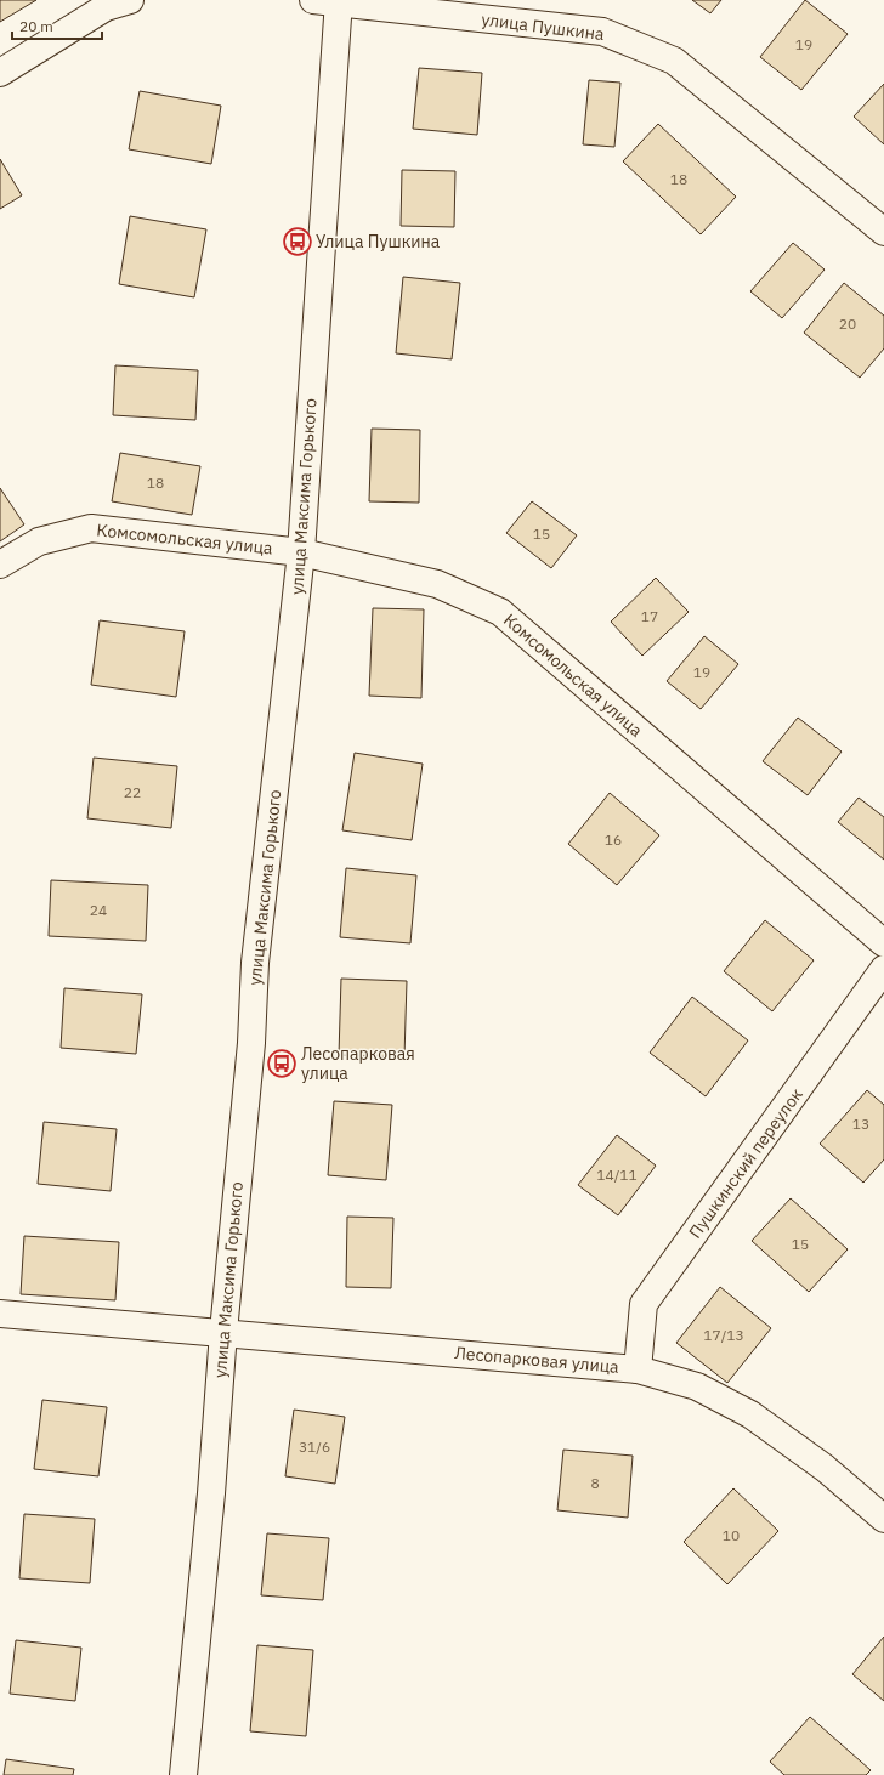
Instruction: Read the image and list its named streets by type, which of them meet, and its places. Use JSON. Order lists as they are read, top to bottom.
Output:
{
  "streets": {
    "street": [
      "улица Пушкина",
      "улица Максима Горького",
      "Комсомольская улица",
      "Пушкинский переулок",
      "Лесопарковая улица"
    ]
  },
  "crossings": [
    ["улица Пушкина", "улица Максима Горького"],
    ["улица Максима Горького", "Комсомольская улица"],
    ["улица Максима Горького", "Лесопарковая улица"],
    ["Пушкинский переулок", "Лесопарковая улица"]
  ],
  "places": {
    "bus stop": ["Улица Пушкина", "Лесопарковая улица"]
  },
  "house_numbers": [
    "19",
    "18",
    "20",
    "18",
    "15",
    "17",
    "19",
    "22",
    "16",
    "24",
    "13",
    "14/11",
    "15",
    "17/13",
    "31/6",
    "8",
    "10"
  ],
  "scale_bar": "20 m"
}
